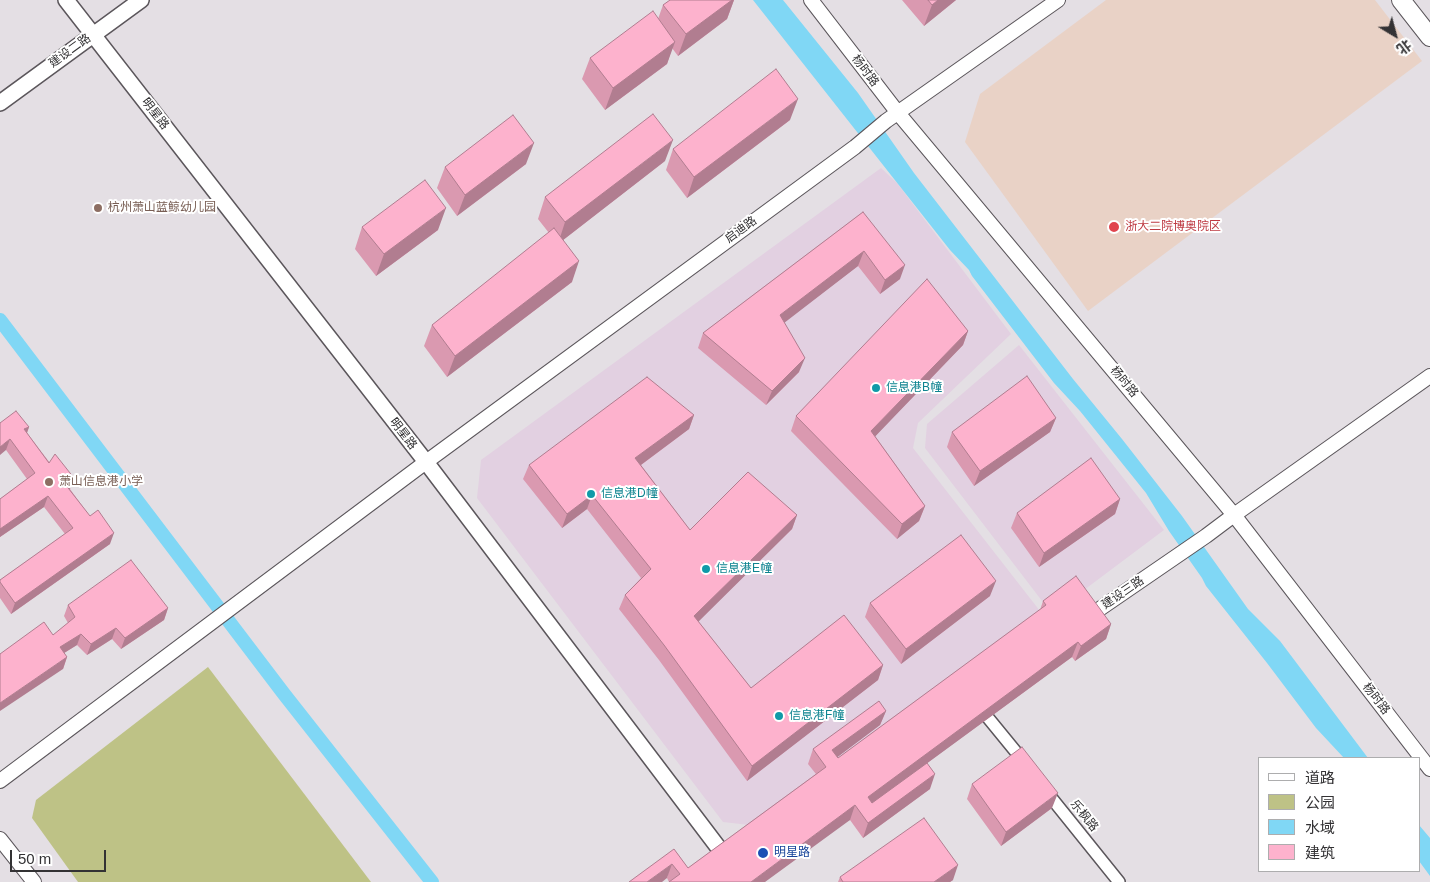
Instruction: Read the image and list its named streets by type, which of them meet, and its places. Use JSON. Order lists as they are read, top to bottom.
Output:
{
  "streets": {
    "main road": ["建设二路", "明星路"],
    "street": [
      "杨时路",
      "启迪路",
      "建设三路",
      "乐枫路"
    ]
  },
  "crossings": [
    ["建设二路", "明星路"],
    ["杨时路", "启迪路"],
    ["杨时路", "建设三路"],
    ["明星路", "启迪路"]
  ],
  "places": [
    "杭州萧山蓝鲸幼儿园",
    "浙大二院博奥院区",
    "信息港B幢",
    "萧山信息港小学",
    "信息港D幢",
    "信息港E幢",
    "信息港F幢",
    "明星路"
  ],
  "legend": [
    "道路",
    "公园",
    "水域",
    "建筑"
  ],
  "scale_bar": "50 m",
  "north": "bottom right"
}
